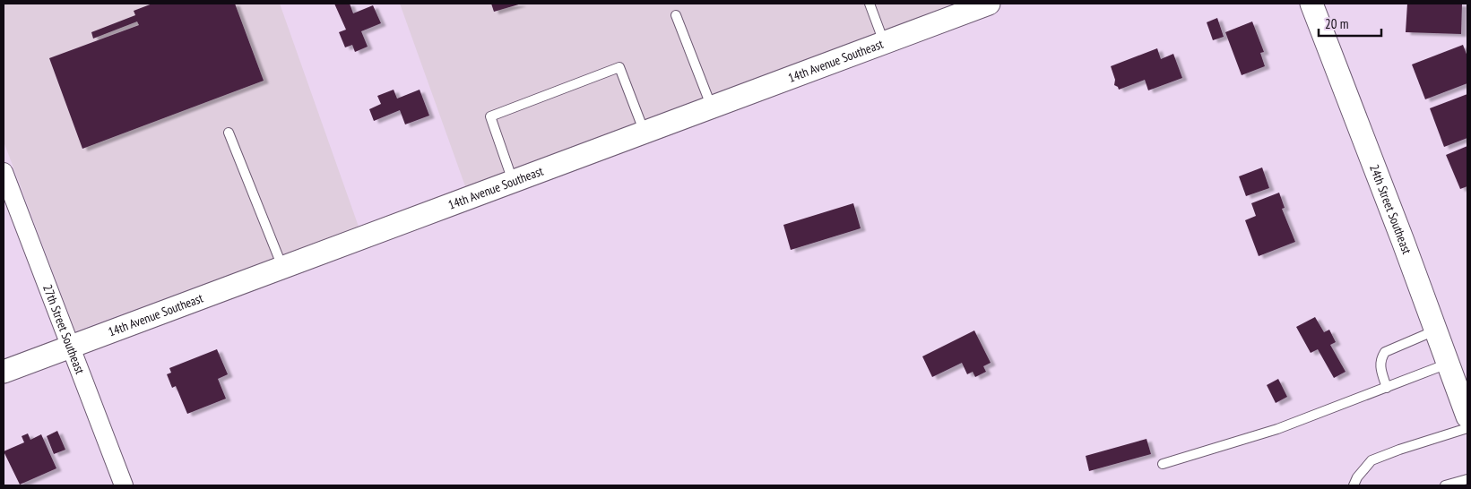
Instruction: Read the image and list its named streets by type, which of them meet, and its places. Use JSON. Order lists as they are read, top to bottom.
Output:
{
  "streets": {
    "street": ["14th Avenue Southeast", "24th Street Southeast", "27th Street Southeast"]
  },
  "crossings": [
    ["14th Avenue Southeast", "27th Street Southeast"]
  ],
  "scale_bar": "20 m"
}
